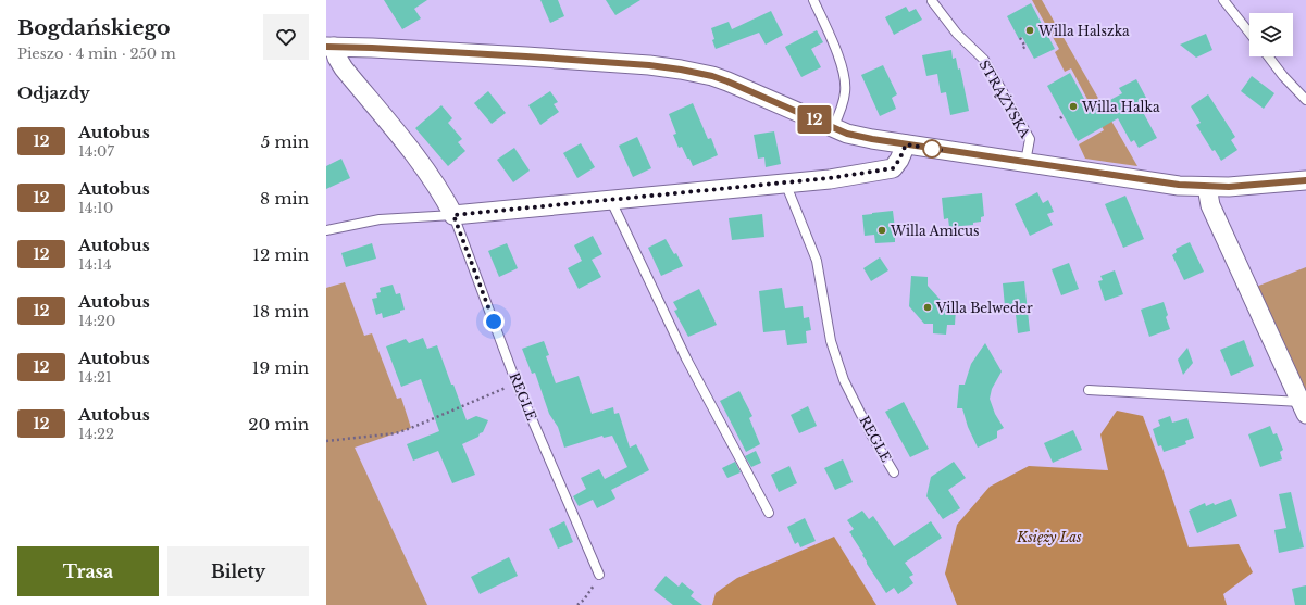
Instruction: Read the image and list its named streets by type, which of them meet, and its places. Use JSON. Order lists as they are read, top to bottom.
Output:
{
  "streets": {
    "street": ["REGLE"],
    "lane": ["STRĄŻYSKA"]
  },
  "parks": ["Księży Las"],
  "places": [
    "Willa Halszka",
    "Willa Halka",
    "Willa Amicus",
    "Villa Belweder"
  ],
  "lines": ["bus line 12"],
  "page": {
    "heading": [
      ["Bogdańskiego", "Pieszo · 4 min · 250 m"],
      "Odjazdy"
    ],
    "on_map": "12",
    "list": [
      {
        "mark": "12",
        "name": "Autobus",
        "note": "14:07",
        "value": "5 min"
      },
      {
        "mark": "12",
        "name": "Autobus",
        "note": "14:10",
        "value": "8 min"
      },
      {
        "mark": "12",
        "name": "Autobus",
        "note": "14:14",
        "value": "12 min"
      },
      {
        "mark": "12",
        "name": "Autobus",
        "note": "14:20",
        "value": "18 min"
      },
      {
        "mark": "12",
        "name": "Autobus",
        "note": "14:21",
        "value": "19 min"
      },
      {
        "mark": "12",
        "name": "Autobus",
        "note": "14:22",
        "value": "20 min"
      }
    ],
    "buttons": ["Trasa", "Bilety"]
  }
}
